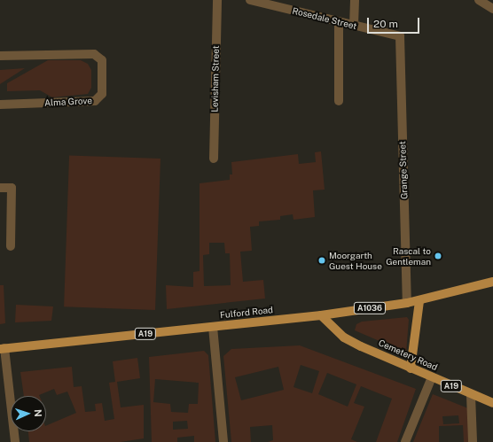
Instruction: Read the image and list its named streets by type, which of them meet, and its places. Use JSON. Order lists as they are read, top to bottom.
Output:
{
  "streets": {
    "main road": [
      "A1036",
      "Fulford Road",
      "A19",
      "Cemetery Road"
    ],
    "street": [
      "Rosedale Street",
      "Levisham Street",
      "Alma Grove",
      "Grange Street"
    ]
  },
  "crossings": [
    ["Rosedale Street", "Grange Street"],
    ["Grange Street", "Fulford Road"],
    ["Fulford Road", "Cemetery Road"]
  ],
  "places": ["Rascal to Gentleman", "Moorgarth Guest House"],
  "scale_bar": "20 m",
  "north": "right"
}
